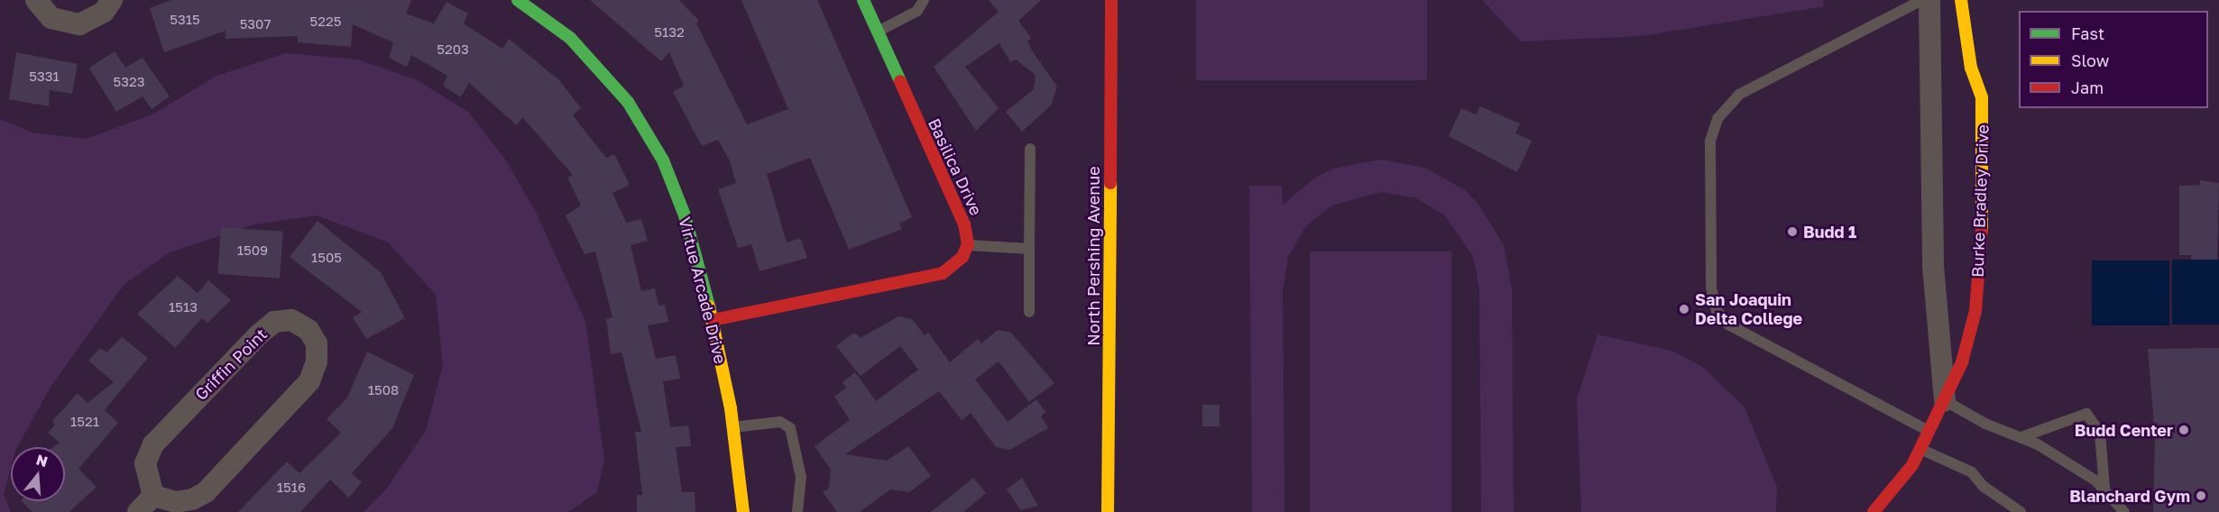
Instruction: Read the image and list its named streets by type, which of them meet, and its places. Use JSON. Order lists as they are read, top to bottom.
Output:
{
  "streets": {
    "street": [
      "Basilica Drive",
      "Burke Bradley Drive",
      "North Pershing Avenue",
      "Virtue Arcade Drive",
      "Griffin Point"
    ]
  },
  "places": [
    "Budd 1",
    "San Joaquin Delta College",
    "Budd Center",
    "Blanchard Gym"
  ],
  "house_numbers": [
    "5315",
    "5225",
    "5307",
    "5132",
    "5203",
    "5331",
    "5323",
    "1509",
    "1505",
    "1513",
    "1508",
    "1521",
    "1516"
  ],
  "legend": ["Fast", "Slow", "Jam"],
  "north": "top"
}
